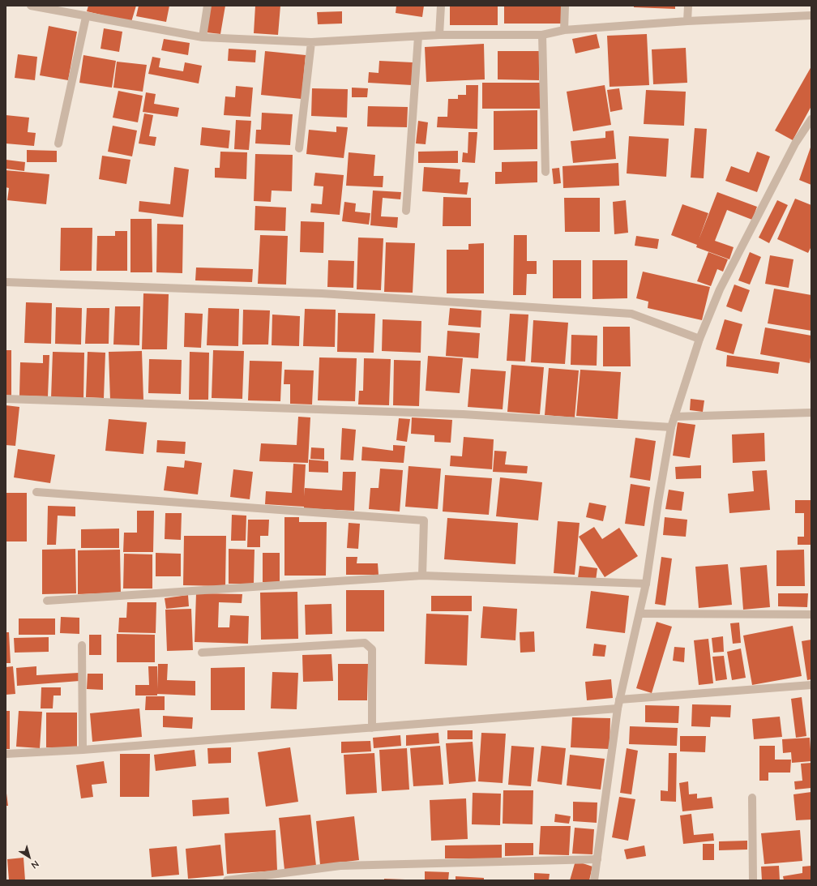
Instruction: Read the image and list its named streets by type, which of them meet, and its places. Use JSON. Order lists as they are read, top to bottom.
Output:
{
  "north": "bottom right"
}
